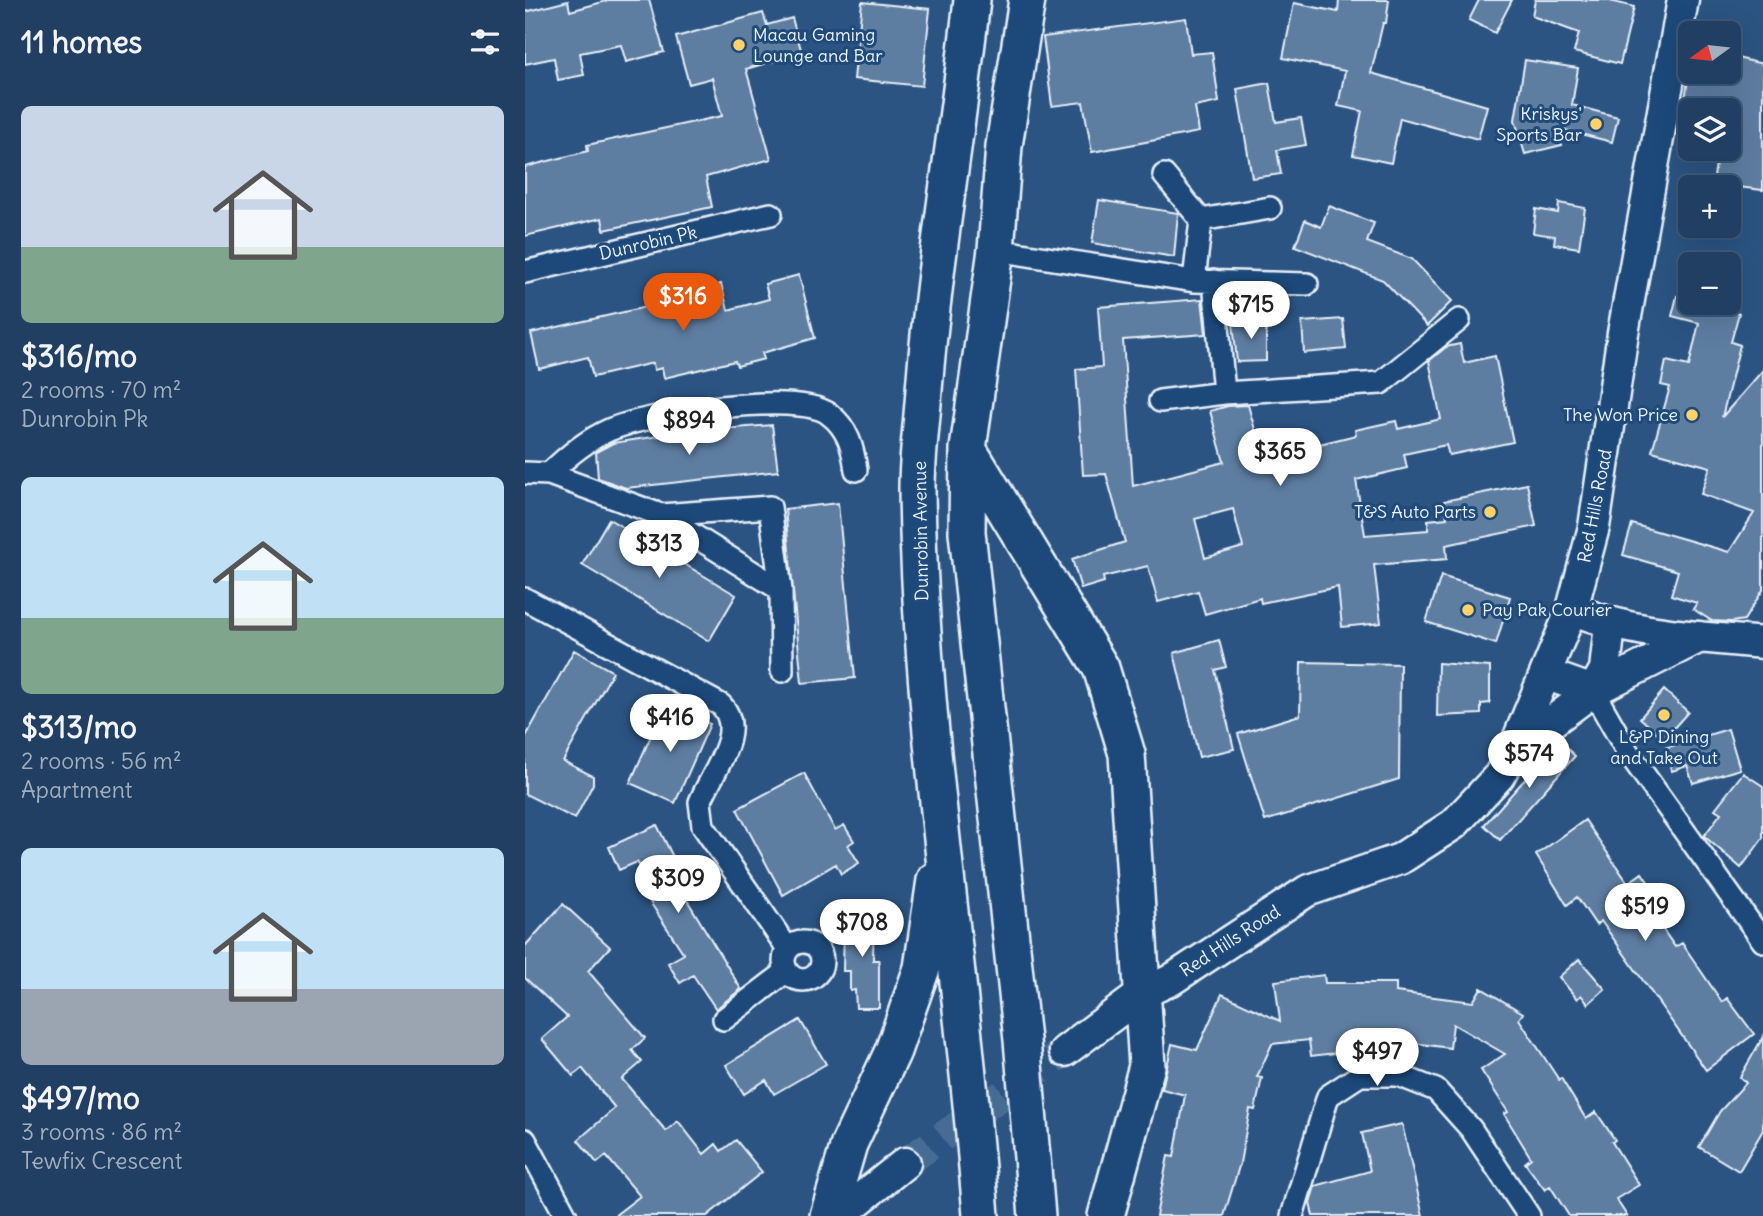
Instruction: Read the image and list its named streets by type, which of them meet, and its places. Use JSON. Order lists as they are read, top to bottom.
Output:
{
  "streets": {
    "highway": ["Dunrobin Avenue"],
    "main road": ["Red Hills Road"],
    "street": ["Dunrobin Pk"]
  },
  "places": [
    "Macau Gaming Lounge and Bar",
    "Kriskys' Sports Bar",
    "The Won Price",
    "T&S Auto Parts",
    "Pay Pak Courier",
    "L&P Dining and Take Out"
  ],
  "north": "left",
  "page": {
    "heading": "11 homes",
    "map_buttons": ["+", "−"],
    "list": [
      {
        "name": "$316/mo",
        "note": "2 rooms · 70 m² · Dunrobin Pk"
      },
      {
        "name": "$313/mo",
        "note": "2 rooms · 56 m² · Apartment"
      },
      {
        "name": "$497/mo",
        "note": "3 rooms · 86 m² · Tewfix Crescent"
      }
    ],
    "price": [
      "$316",
      "$715",
      "$894",
      "$365",
      "$313",
      "$416",
      "$574",
      "$309",
      "$519",
      "$708",
      "$497"
    ]
  }
}
